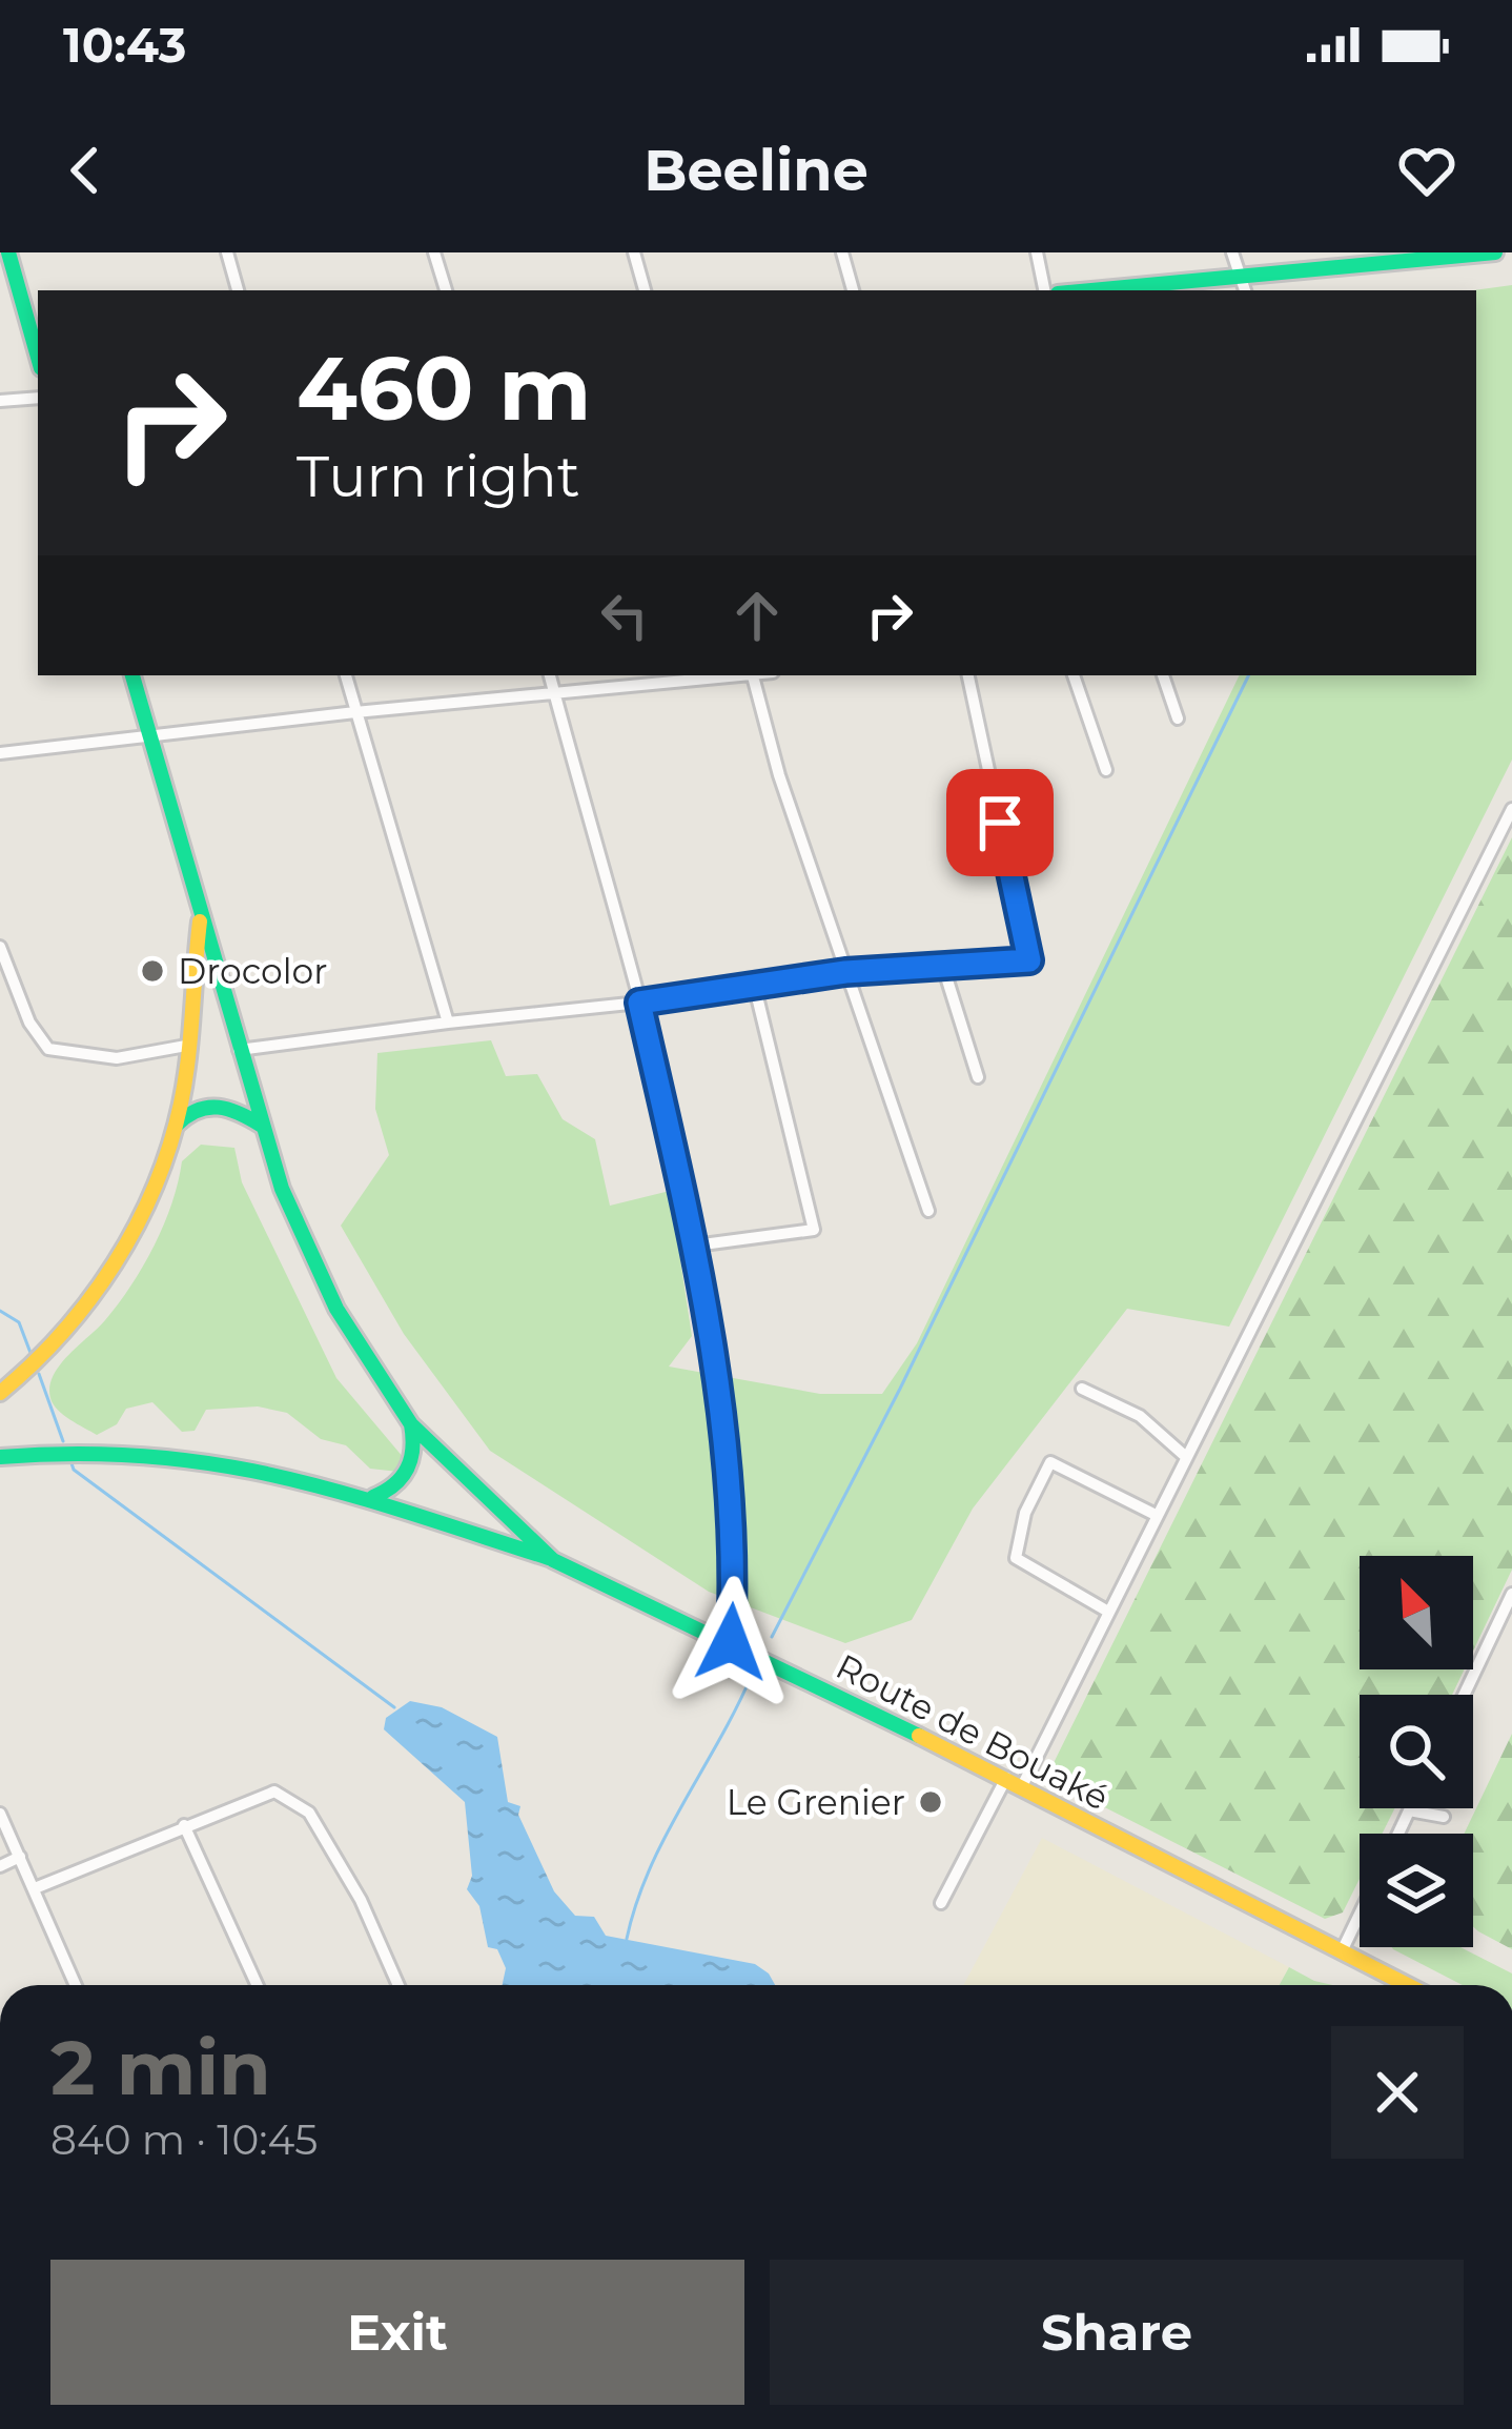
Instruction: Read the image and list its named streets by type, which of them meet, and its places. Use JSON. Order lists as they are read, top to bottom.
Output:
{
  "streets": {
    "main road": ["Route de Bouaké"]
  },
  "places": ["Drocolor", "Le Grenier"],
  "north": "top left",
  "page": {
    "status": "10:43",
    "header": "Beeline",
    "turn": ["460 m", "Turn right"],
    "heading": ["2 min", "840 m · 10:45"],
    "buttons": ["Exit", "Share"]
  }
}
